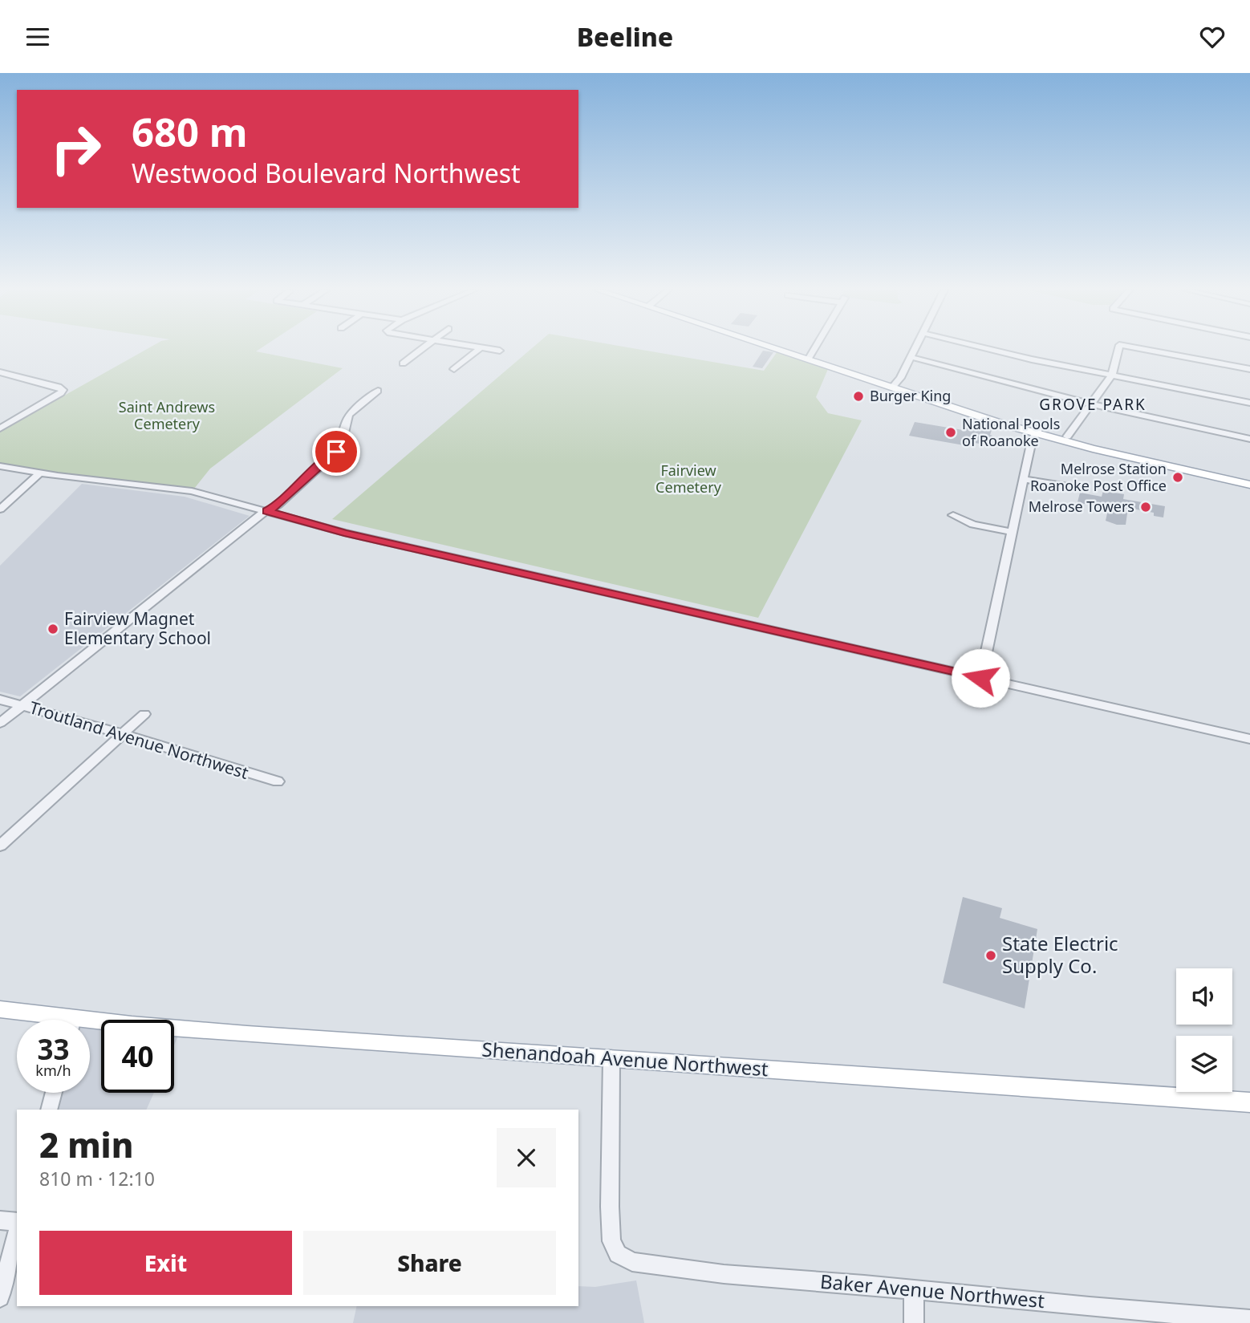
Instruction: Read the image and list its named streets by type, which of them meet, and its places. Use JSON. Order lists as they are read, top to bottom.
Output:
{
  "streets": {
    "main road": ["Shenandoah Avenue Northwest"],
    "street": ["Troutland Avenue Northwest", "Baker Avenue Northwest"]
  },
  "crossings": [
    ["Shenandoah Avenue Northwest", "Baker Avenue Northwest"]
  ],
  "districts": ["GROVE PARK"],
  "parks": ["Saint Andrews Cemetery", "Fairview Cemetery"],
  "places": [
    "Burger King",
    "National Pools of Roanoke",
    "Melrose Station Roanoke Post Office",
    "Melrose Towers",
    "Fairview Magnet Elementary School",
    "State Electric Supply Co."
  ],
  "page": {
    "header": "Beeline",
    "turn": ["680 m", "Westwood Boulevard Northwest"],
    "speed": "33 km/h",
    "limit": "40",
    "heading": ["2 min", "810 m · 12:10"],
    "buttons": ["Exit", "Share"]
  }
}
